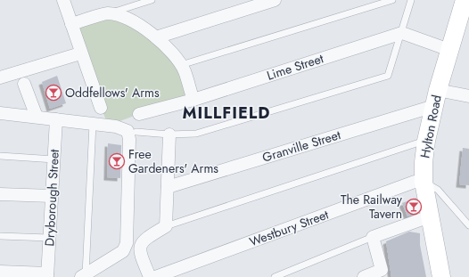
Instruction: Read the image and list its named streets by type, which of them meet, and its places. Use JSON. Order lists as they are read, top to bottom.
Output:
{
  "streets": {
    "street": [
      "Lime Street",
      "Hylton Road",
      "Granville Street",
      "Dryborough Street",
      "Westbury Street"
    ]
  },
  "crossings": [
    ["Hylton Road", "Granville Street"],
    ["Hylton Road", "Westbury Street"]
  ],
  "districts": ["MILLFIELD"],
  "places": {
    "bar": ["Oddfellows' Arms", "Free Gardeners' Arms", "The Railway Tavern"]
  }
}
